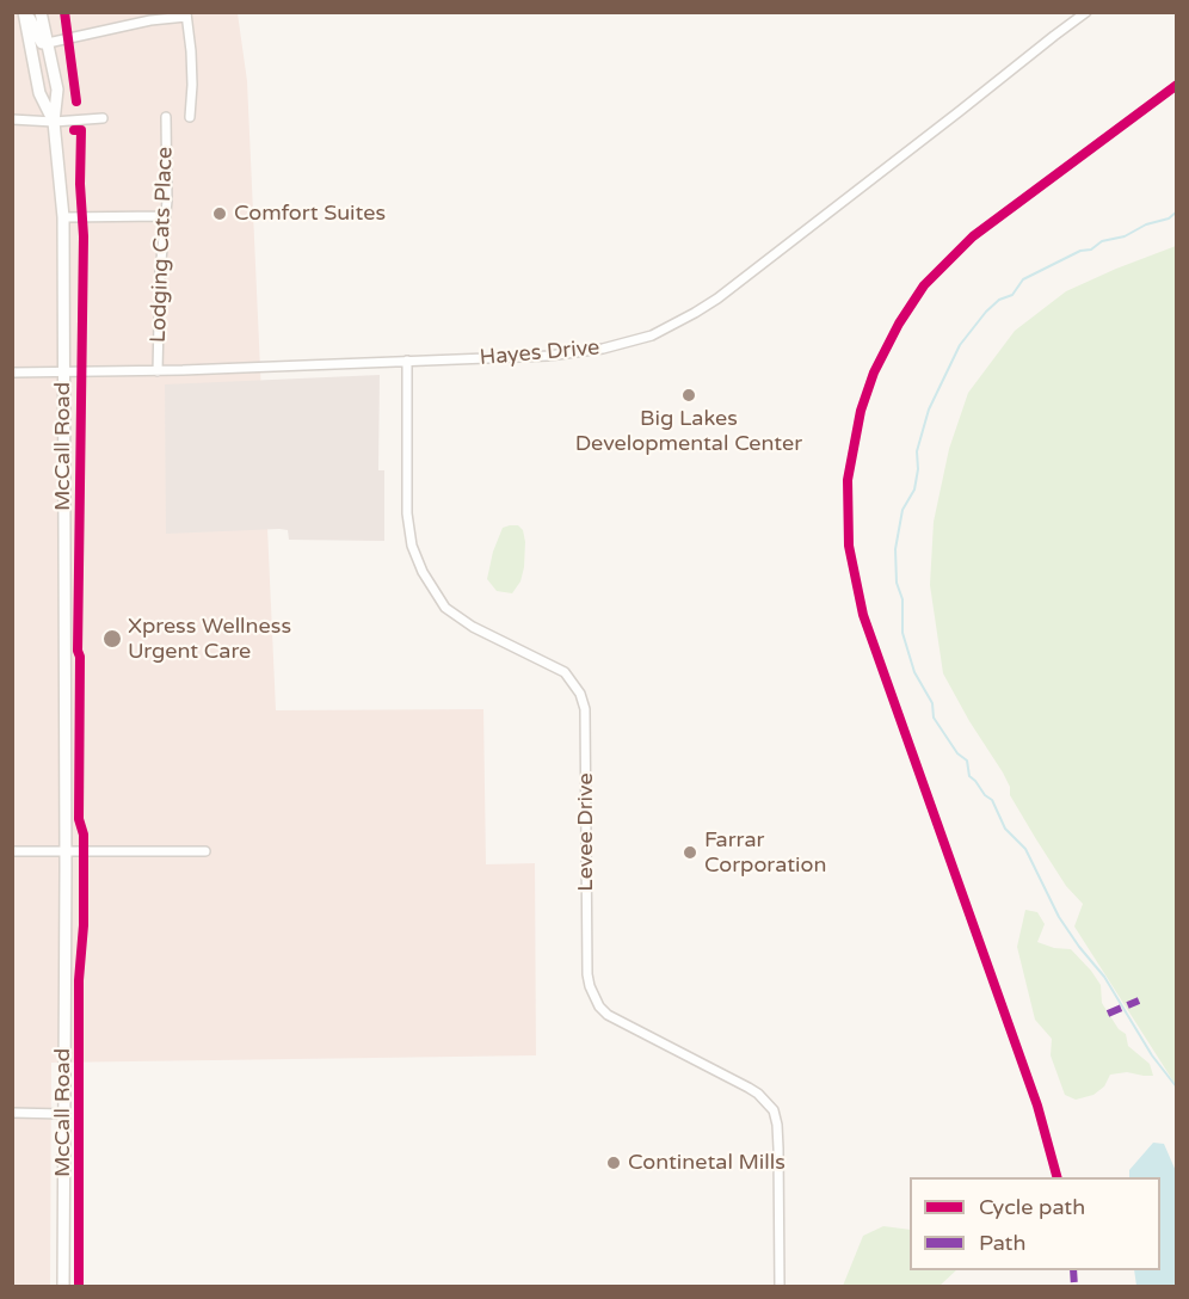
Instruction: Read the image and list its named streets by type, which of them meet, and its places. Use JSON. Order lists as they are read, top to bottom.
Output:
{
  "streets": {
    "main road": ["McCall Road"],
    "street": ["Lodging Cats Place", "Hayes Drive", "Levee Drive"]
  },
  "crossings": [
    ["Lodging Cats Place", "Hayes Drive"],
    ["Hayes Drive", "McCall Road"],
    ["Hayes Drive", "Levee Drive"]
  ],
  "places": [
    "Comfort Suites",
    "Big Lakes Developmental Center",
    "Xpress Wellness Urgent Care",
    "Farrar Corporation",
    "Continetal Mills"
  ],
  "legend": ["Cycle path", "Path"]
}
